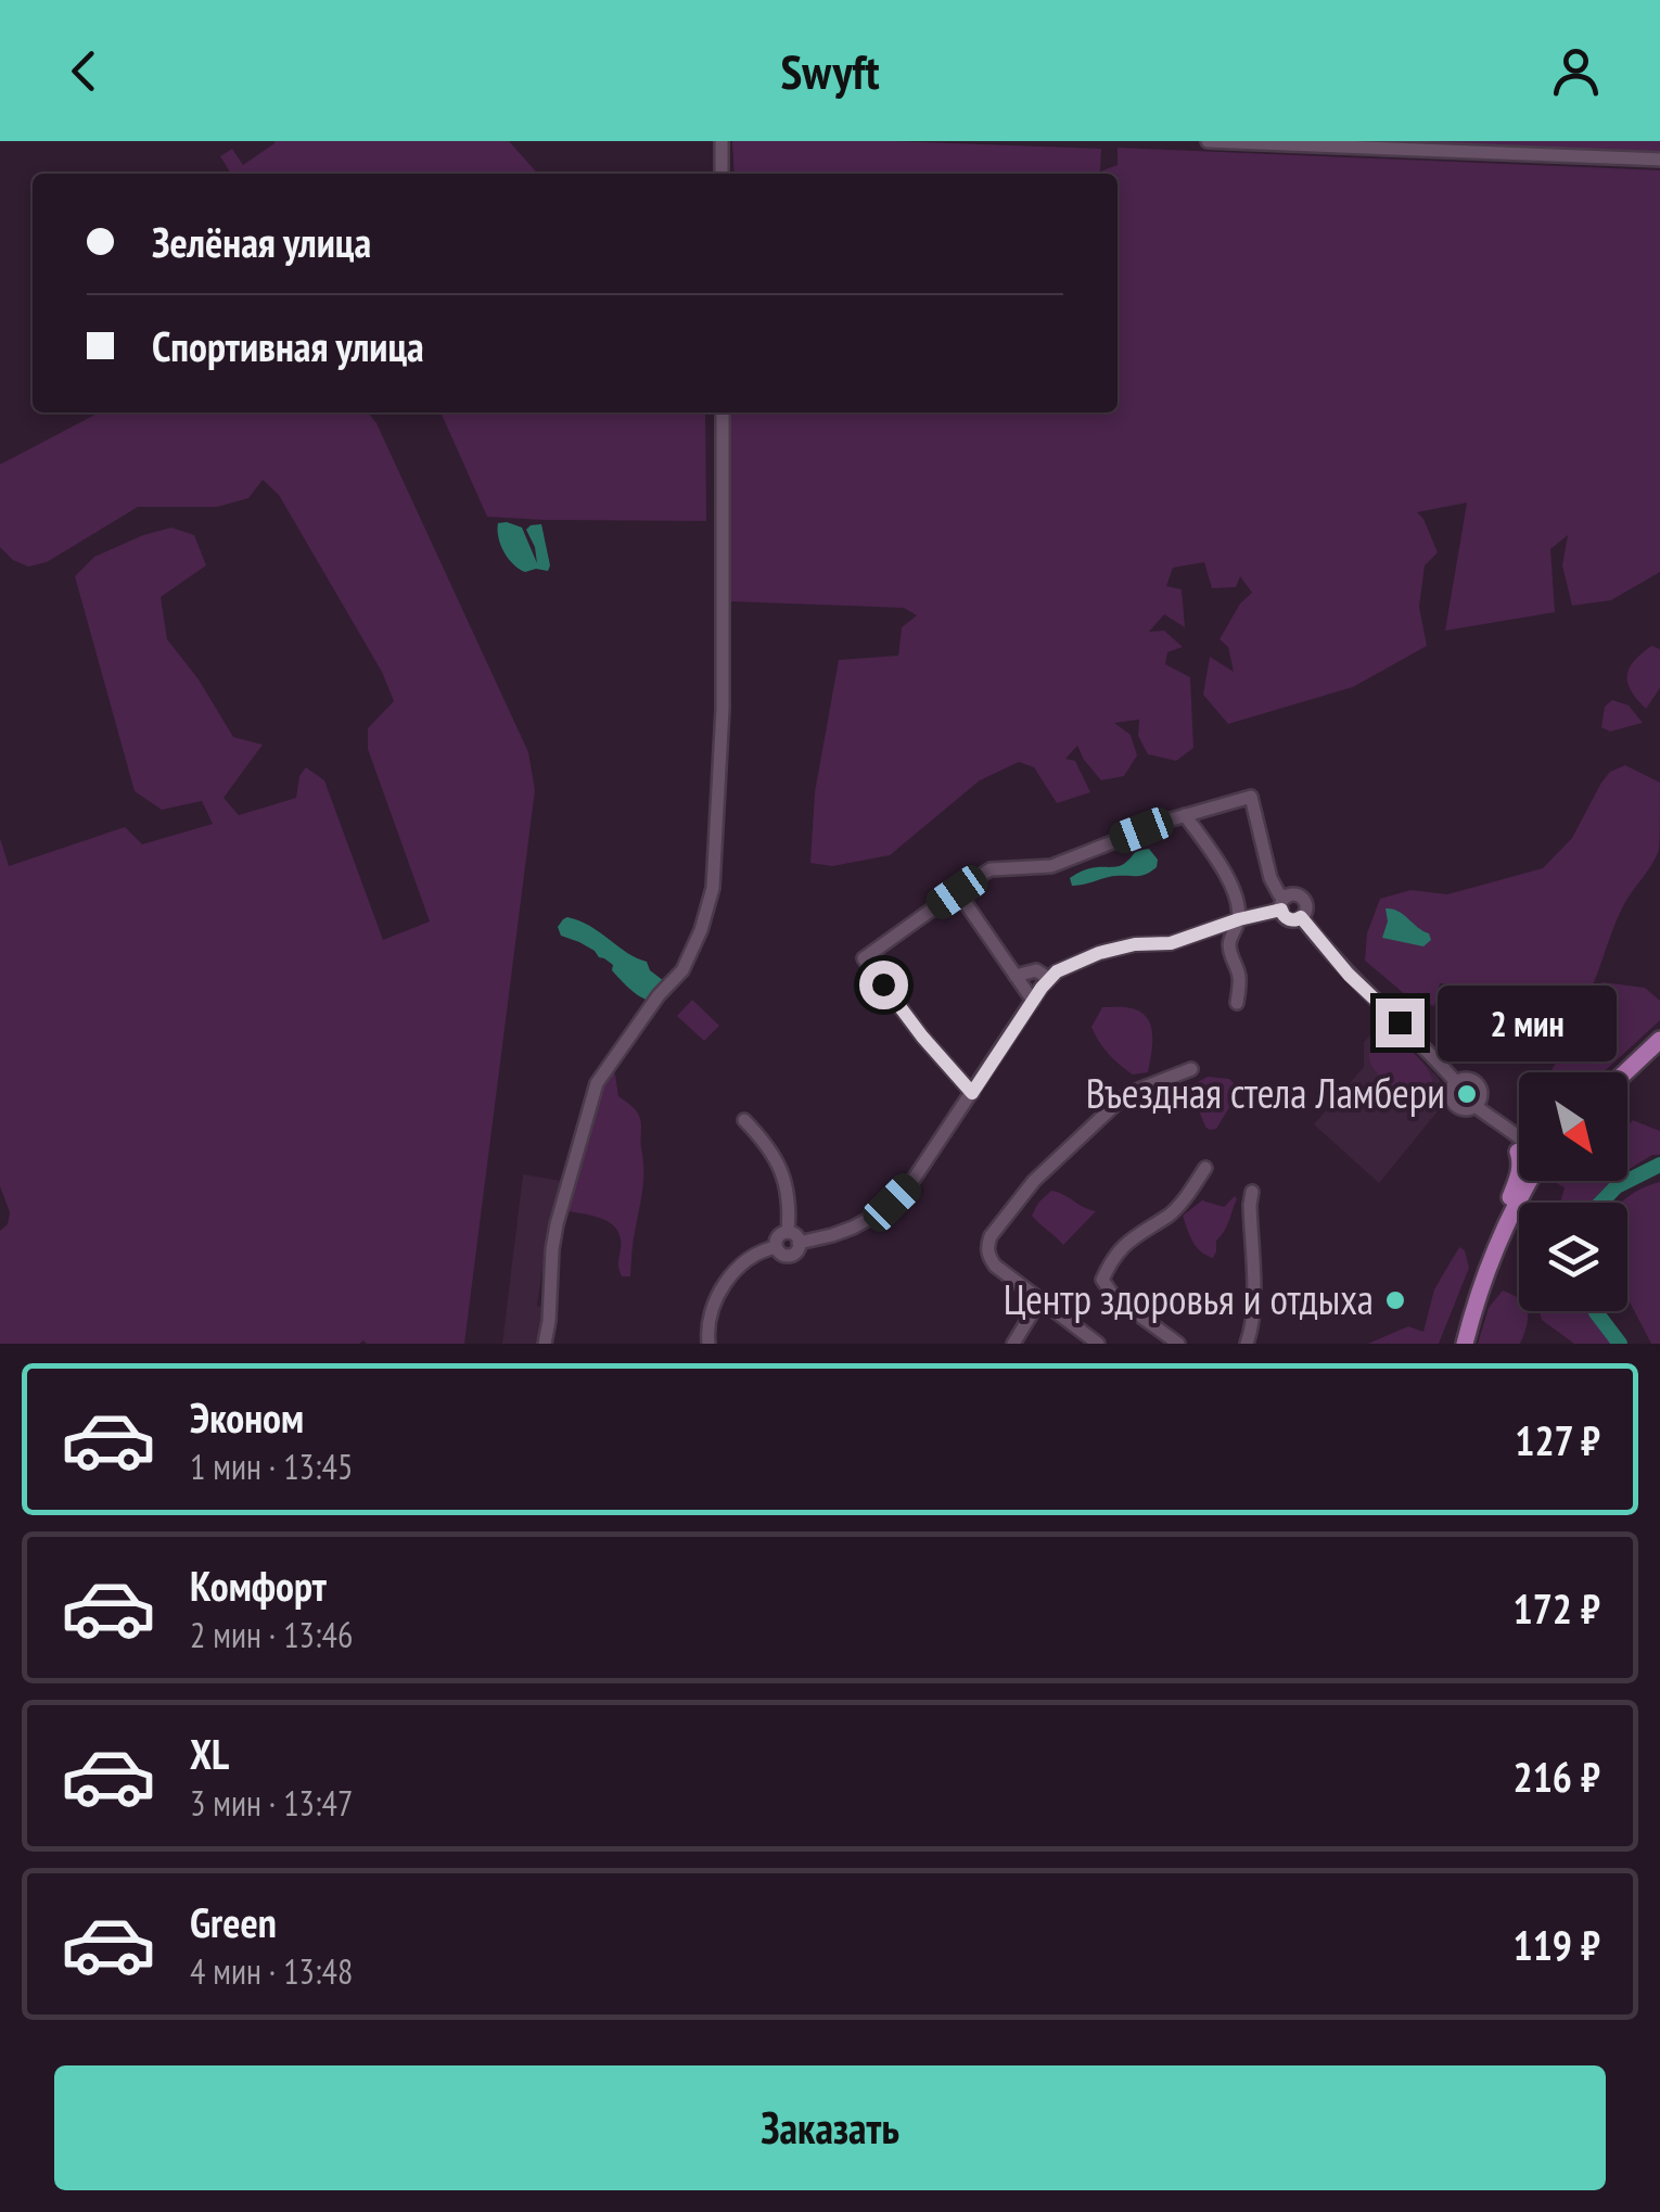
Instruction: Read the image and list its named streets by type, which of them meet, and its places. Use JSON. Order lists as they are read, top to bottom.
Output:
{
  "places": ["Въездная стела Ламбери", "Центр здоровья и отдыха"],
  "north": "bottom right",
  "page": {
    "header": "Swyft",
    "banner": ["Зелёная улица", "Спортивная улица"],
    "bubble": "2 мин",
    "list": [
      {
        "name": "Эконом",
        "note": "1 мин · 13:45",
        "value": "127 ₽"
      },
      {
        "name": "Комфорт",
        "note": "2 мин · 13:46",
        "value": "172 ₽"
      },
      {
        "name": "XL",
        "note": "3 мин · 13:47",
        "value": "216 ₽"
      },
      {
        "name": "Green",
        "note": "4 мин · 13:48",
        "value": "119 ₽"
      }
    ],
    "buttons": "Заказать"
  }
}
